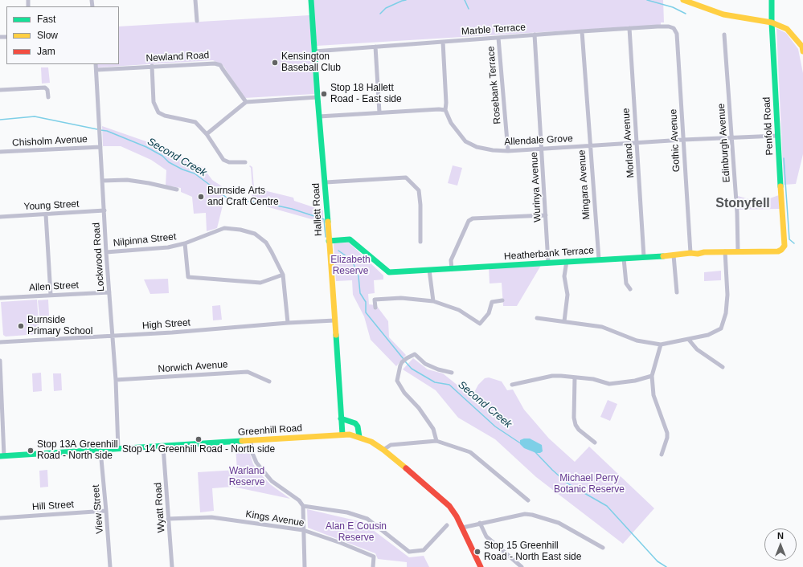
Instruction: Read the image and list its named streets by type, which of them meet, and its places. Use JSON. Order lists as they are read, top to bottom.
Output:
{
  "streets": {
    "main road": [
      "Penfold Road",
      "Hallett Road",
      "Heatherbank Terrace",
      "Greenhill Road"
    ],
    "street": [
      "Marble Terrace",
      "Newland Road",
      "Rosebank Terrace",
      "Allendale Grove",
      "Gothic Avenue",
      "Chisholm Avenue",
      "Morland Avenue",
      "Edinburgh Avenue",
      "Mingara Avenue",
      "Wurinya Avenue",
      "Young Street",
      "Nilpinna Street",
      "Lockwood Road",
      "Allen Street",
      "High Street",
      "Norwich Avenue",
      "Hill Street",
      "Wyatt Road",
      "View Street",
      "Kings Avenue"
    ]
  },
  "crossings": [
    ["Marble Terrace", "Rosebank Terrace"],
    ["Marble Terrace", "Gothic Avenue"],
    ["Marble Terrace", "Morland Avenue"],
    ["Marble Terrace", "Mingara Avenue"],
    ["Marble Terrace", "Wurinya Avenue"],
    ["Marble Terrace", "Hallett Road"],
    ["Newland Road", "Lockwood Road"],
    ["Rosebank Terrace", "Allendale Grove"],
    ["Penfold Road", "Allendale Grove"],
    ["Penfold Road", "Heatherbank Terrace"],
    ["Allendale Grove", "Gothic Avenue"],
    ["Allendale Grove", "Morland Avenue"],
    ["Allendale Grove", "Edinburgh Avenue"],
    ["Allendale Grove", "Mingara Avenue"],
    ["Allendale Grove", "Wurinya Avenue"],
    ["Gothic Avenue", "Heatherbank Terrace"],
    ["Chisholm Avenue", "Lockwood Road"],
    ["Morland Avenue", "Heatherbank Terrace"],
    ["Edinburgh Avenue", "Heatherbank Terrace"],
    ["Mingara Avenue", "Heatherbank Terrace"],
    ["Wurinya Avenue", "Heatherbank Terrace"],
    ["Young Street", "Lockwood Road"],
    ["Hallett Road", "Heatherbank Terrace"],
    ["Hallett Road", "High Street"],
    ["Hallett Road", "Greenhill Road"],
    ["Nilpinna Street", "Lockwood Road"],
    ["Nilpinna Street", "High Street"],
    ["Lockwood Road", "Allen Street"],
    ["Lockwood Road", "High Street"],
    ["Lockwood Road", "Norwich Avenue"],
    ["Lockwood Road", "Greenhill Road"],
    ["Greenhill Road", "Wyatt Road"],
    ["Greenhill Road", "View Street"],
    ["Hill Street", "View Street"],
    ["Wyatt Road", "Kings Avenue"]
  ],
  "districts": ["Stonyfell"],
  "water": ["Second Creek"],
  "parks": [
    "Elizabeth Reserve",
    "Warland Reserve",
    "Michael Perry Botanic Reserve",
    "Alan E Cousin Reserve"
  ],
  "places": [
    "Kensington Baseball Club",
    "Stop 18 Hallett Road - East side",
    "Burnside Arts and Craft Centre",
    "Burnside Primary School",
    "Stop 14 Greenhill Road - North side",
    "Stop 13A Greenhill Road - North side",
    "Stop 15 Greenhill Road - North East side"
  ],
  "legend": ["Fast", "Slow", "Jam"],
  "north": "top"
}
